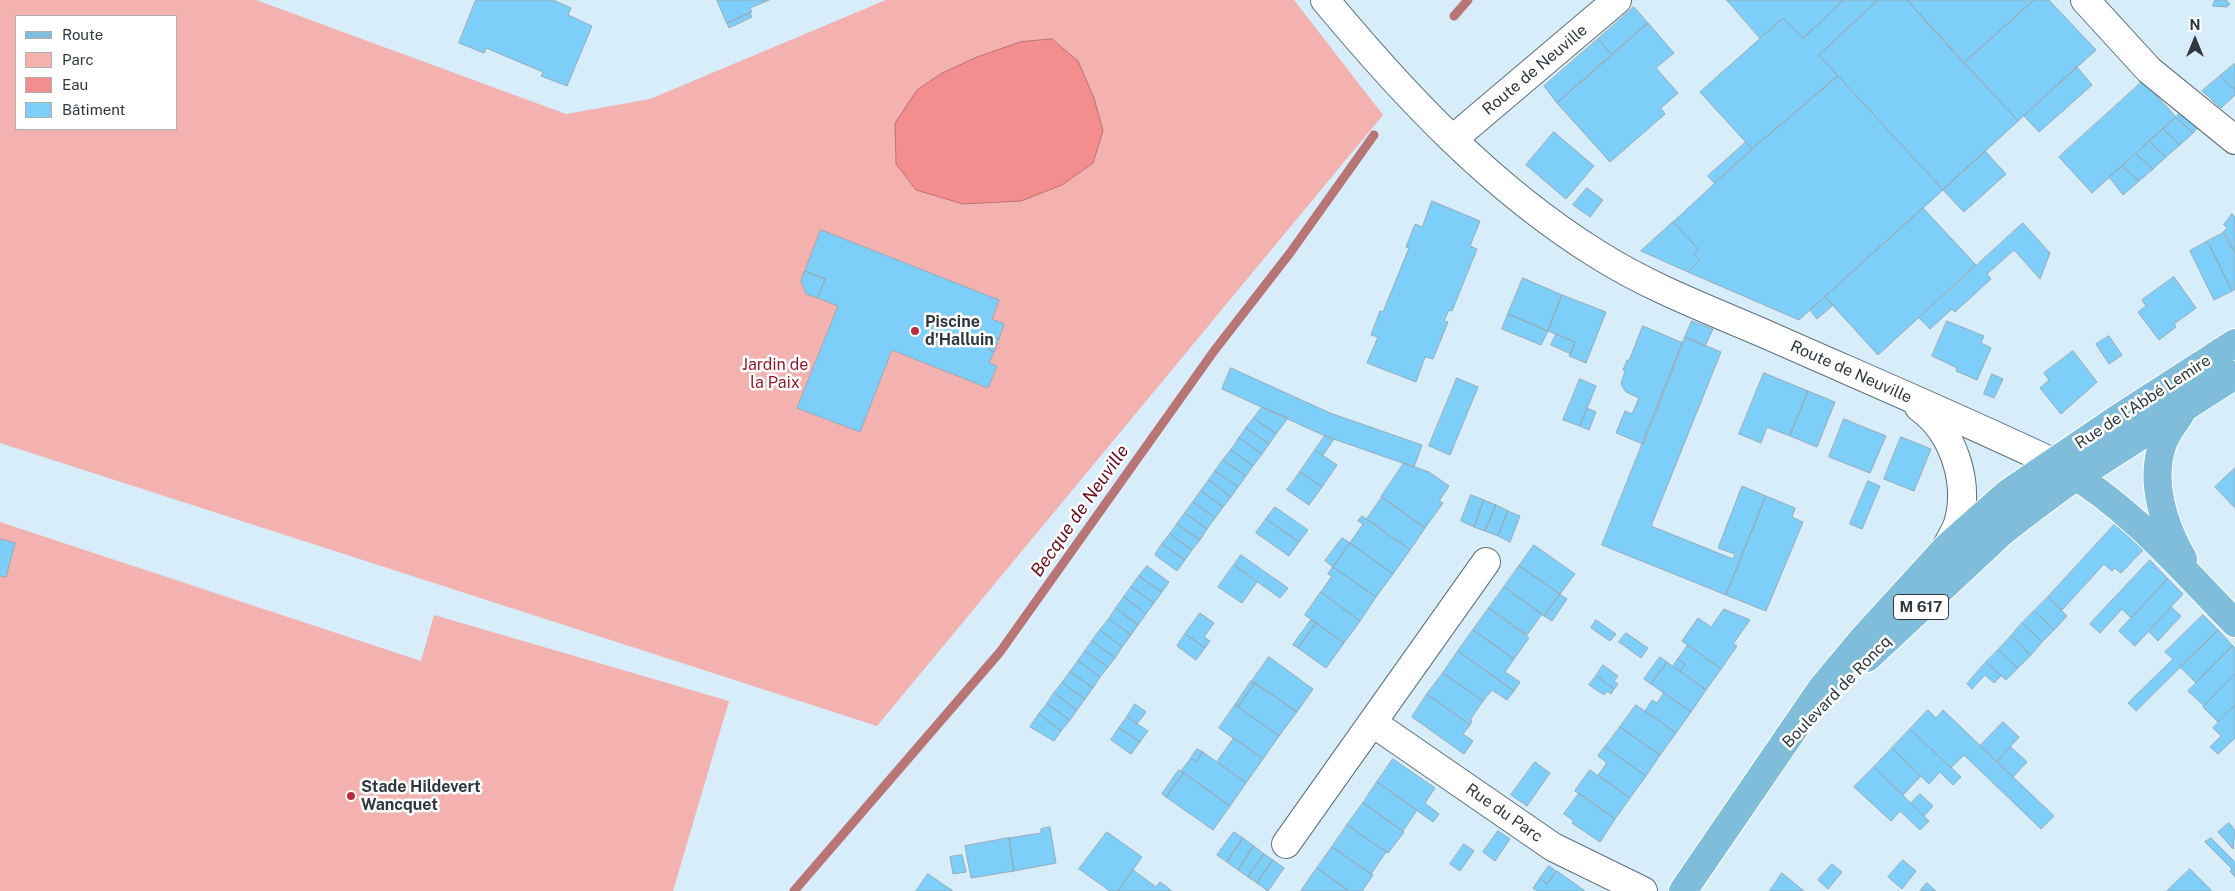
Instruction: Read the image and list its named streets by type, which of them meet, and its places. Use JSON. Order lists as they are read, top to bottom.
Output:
{
  "streets": {
    "main road": [
      "Route de Neuville",
      "Rue de l'Abbé Lemire",
      "M 617",
      "Boulevard de Roncq"
    ],
    "street": ["Rue du Parc"]
  },
  "crossings": [
    ["Route de Neuville", "Rue de l'Abbé Lemire"],
    ["Route de Neuville", "Boulevard de Roncq"],
    ["Rue de l'Abbé Lemire", "Boulevard de Roncq"]
  ],
  "water": ["Becque de Neuville"],
  "parks": ["Jardin de la Paix"],
  "places": ["Piscine d'Halluin", "Stade Hildevert Wancquet"],
  "legend": [
    "Route",
    "Parc",
    "Eau",
    "Bâtiment"
  ],
  "north": "top"
}
